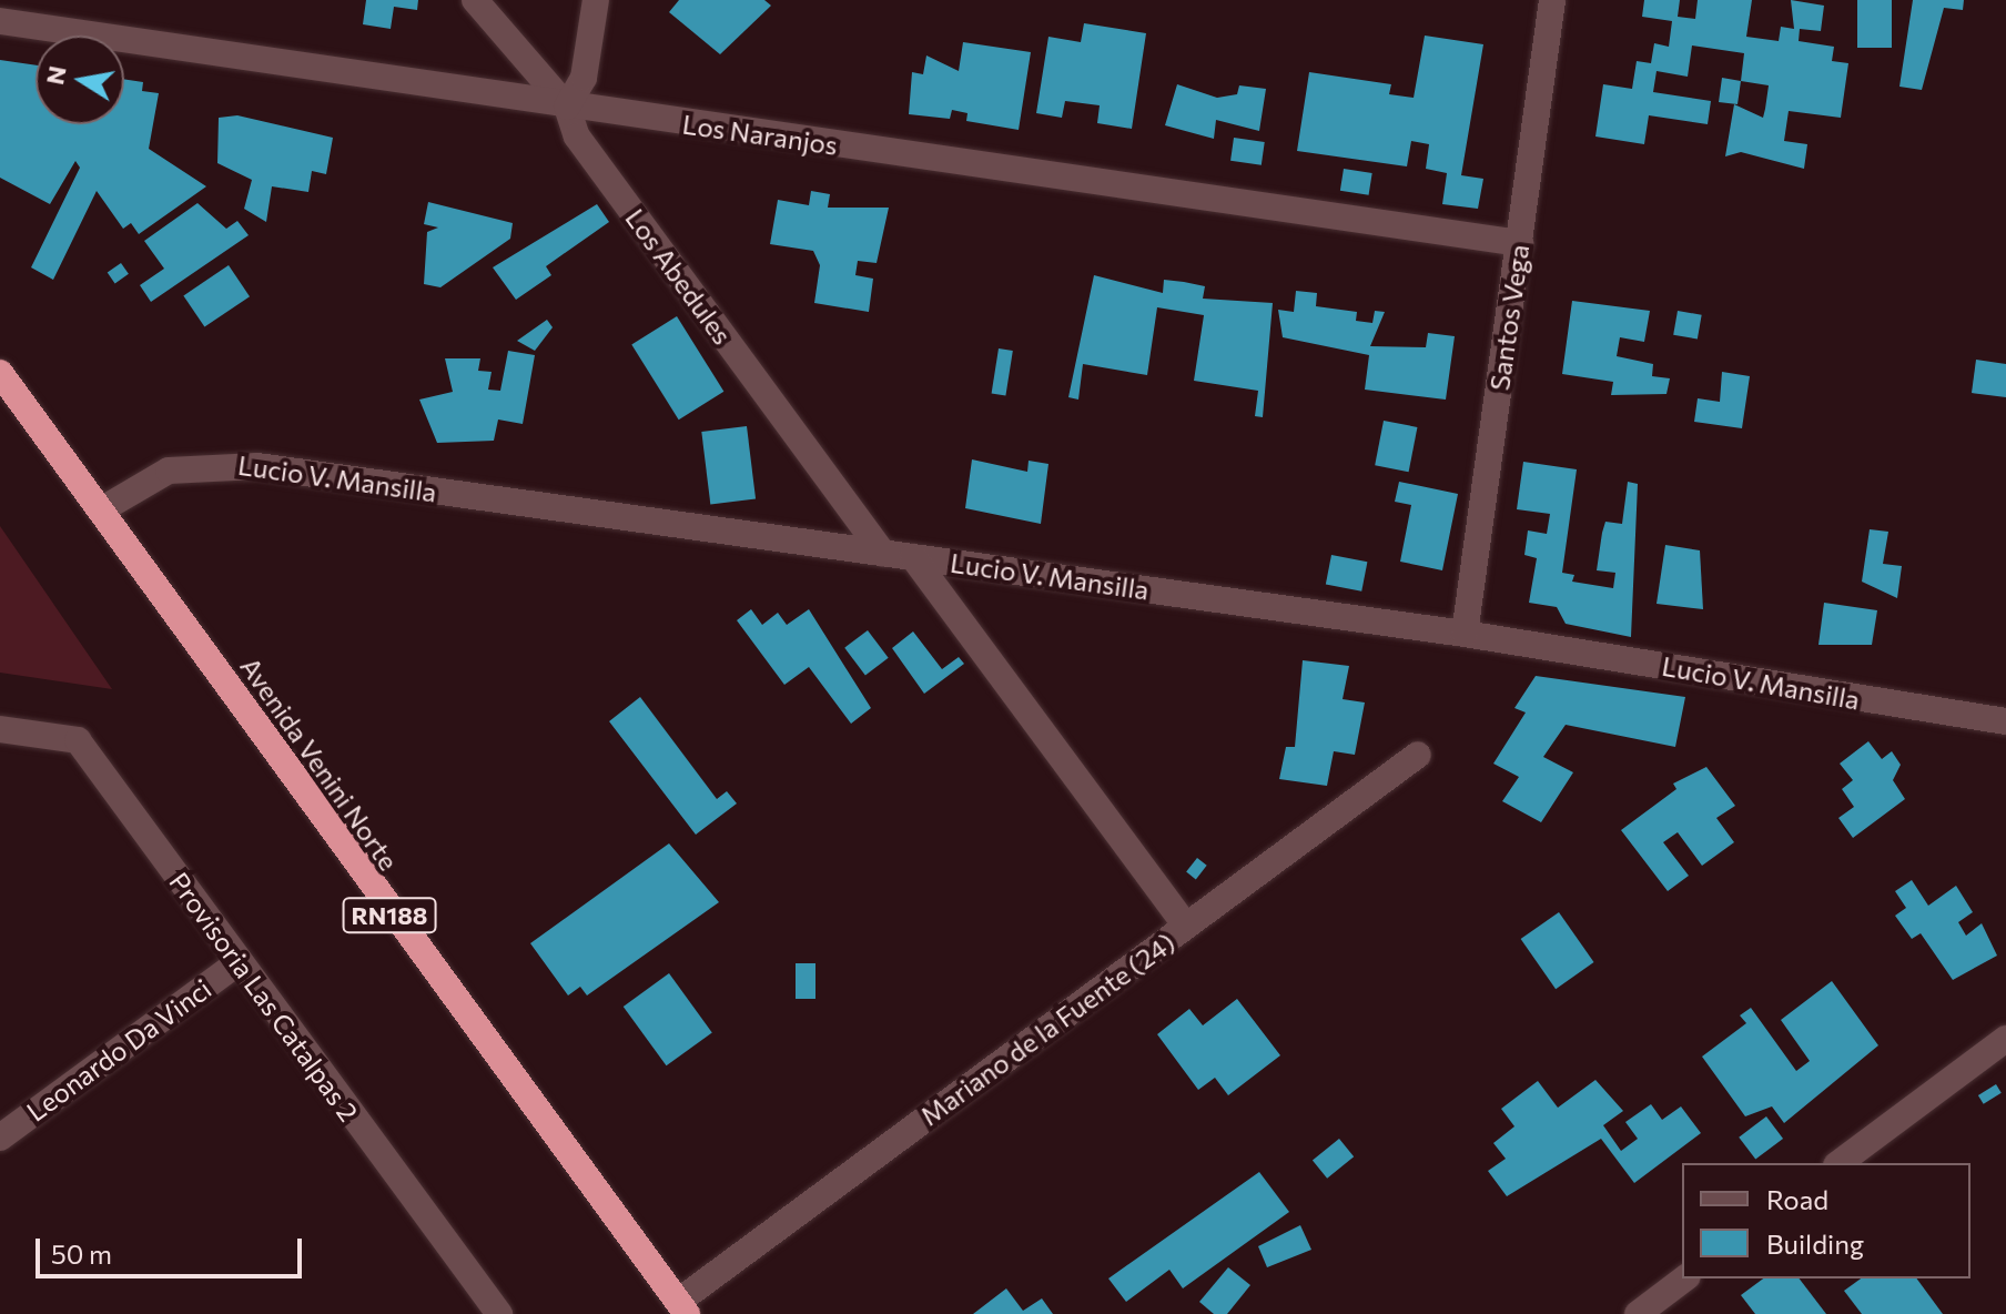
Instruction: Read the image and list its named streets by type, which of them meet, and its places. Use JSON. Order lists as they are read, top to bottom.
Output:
{
  "streets": {
    "highway": ["Avenida Venini Norte", "RN188"],
    "street": [
      "Los Naranjos",
      "Los Abedules",
      "Santos Vega",
      "Lucio V. Mansilla",
      "Provisoria Las Catalpas 2",
      "Mariano de la Fuente (24)",
      "Leonardo Da Vinci"
    ]
  },
  "crossings": [
    ["Los Naranjos", "Los Abedules"],
    ["Los Naranjos", "Santos Vega"],
    ["Los Abedules", "Lucio V. Mansilla"],
    ["Santos Vega", "Lucio V. Mansilla"],
    ["Lucio V. Mansilla", "Avenida Venini Norte"],
    ["Avenida Venini Norte", "Mariano de la Fuente (24)"],
    ["Provisoria Las Catalpas 2", "Leonardo Da Vinci"]
  ],
  "legend": ["Road", "Building"],
  "scale_bar": "50 m",
  "north": "left"
}
